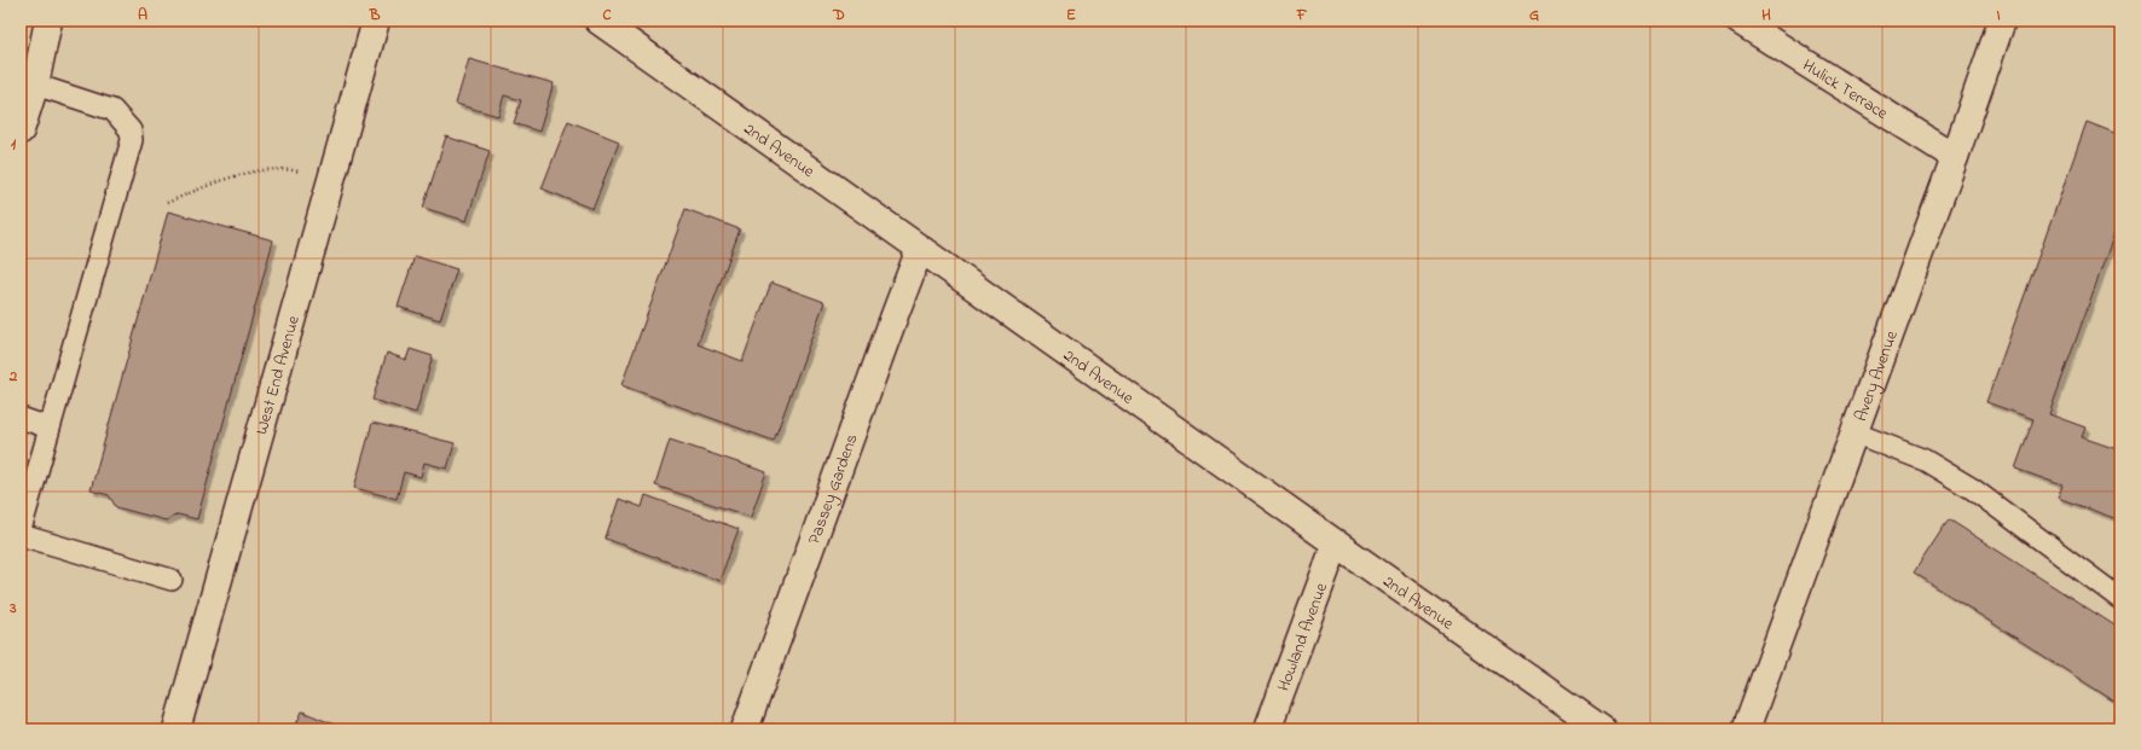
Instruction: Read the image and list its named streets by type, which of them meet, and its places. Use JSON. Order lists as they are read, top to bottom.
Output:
{
  "streets": {
    "street": [
      "Hulick Terrace",
      "2nd Avenue",
      "West End Avenue",
      "Avery Avenue",
      "Passey Gardens",
      "Howland Avenue"
    ]
  },
  "crossings": [
    ["Hulick Terrace", "Avery Avenue"],
    ["2nd Avenue", "Passey Gardens"],
    ["2nd Avenue", "Howland Avenue"]
  ],
  "grid": {
    "columns": [
      "A",
      "B",
      "C",
      "D",
      "E",
      "F",
      "G",
      "H",
      "I"
    ],
    "rows": ["1", "2", "3"]
  }
}
